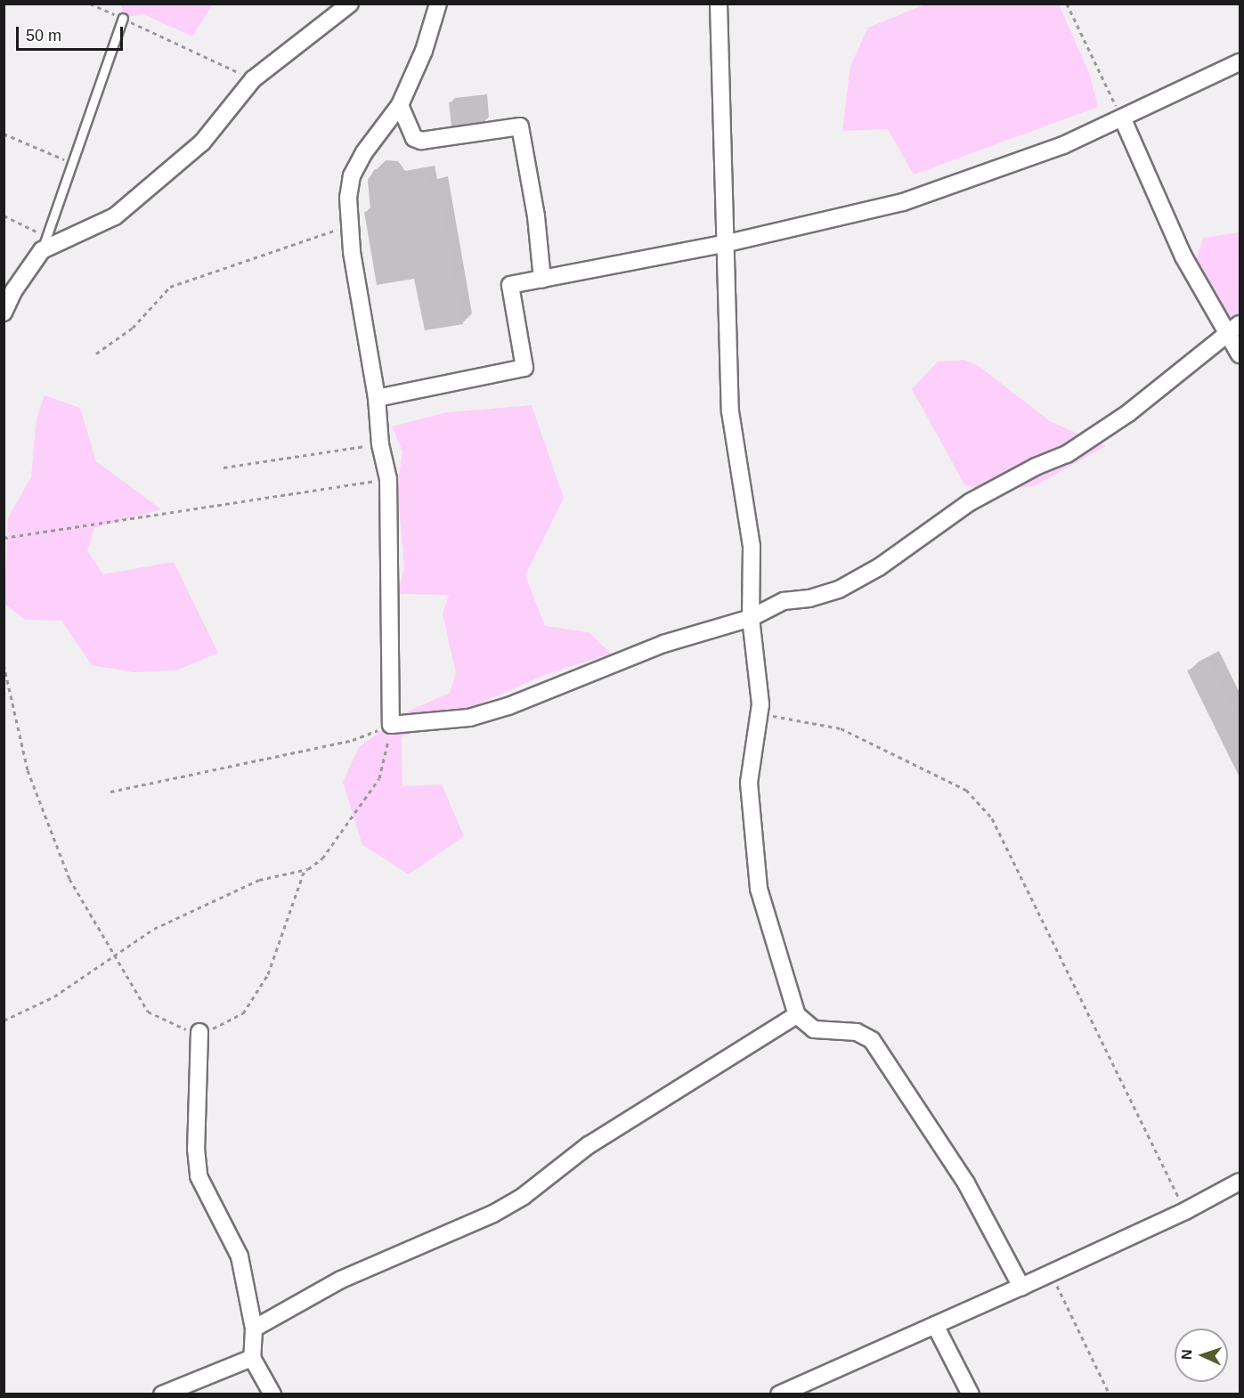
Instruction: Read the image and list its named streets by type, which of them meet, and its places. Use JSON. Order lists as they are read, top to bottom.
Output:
{
  "scale_bar": "50 m",
  "north": "left"
}
